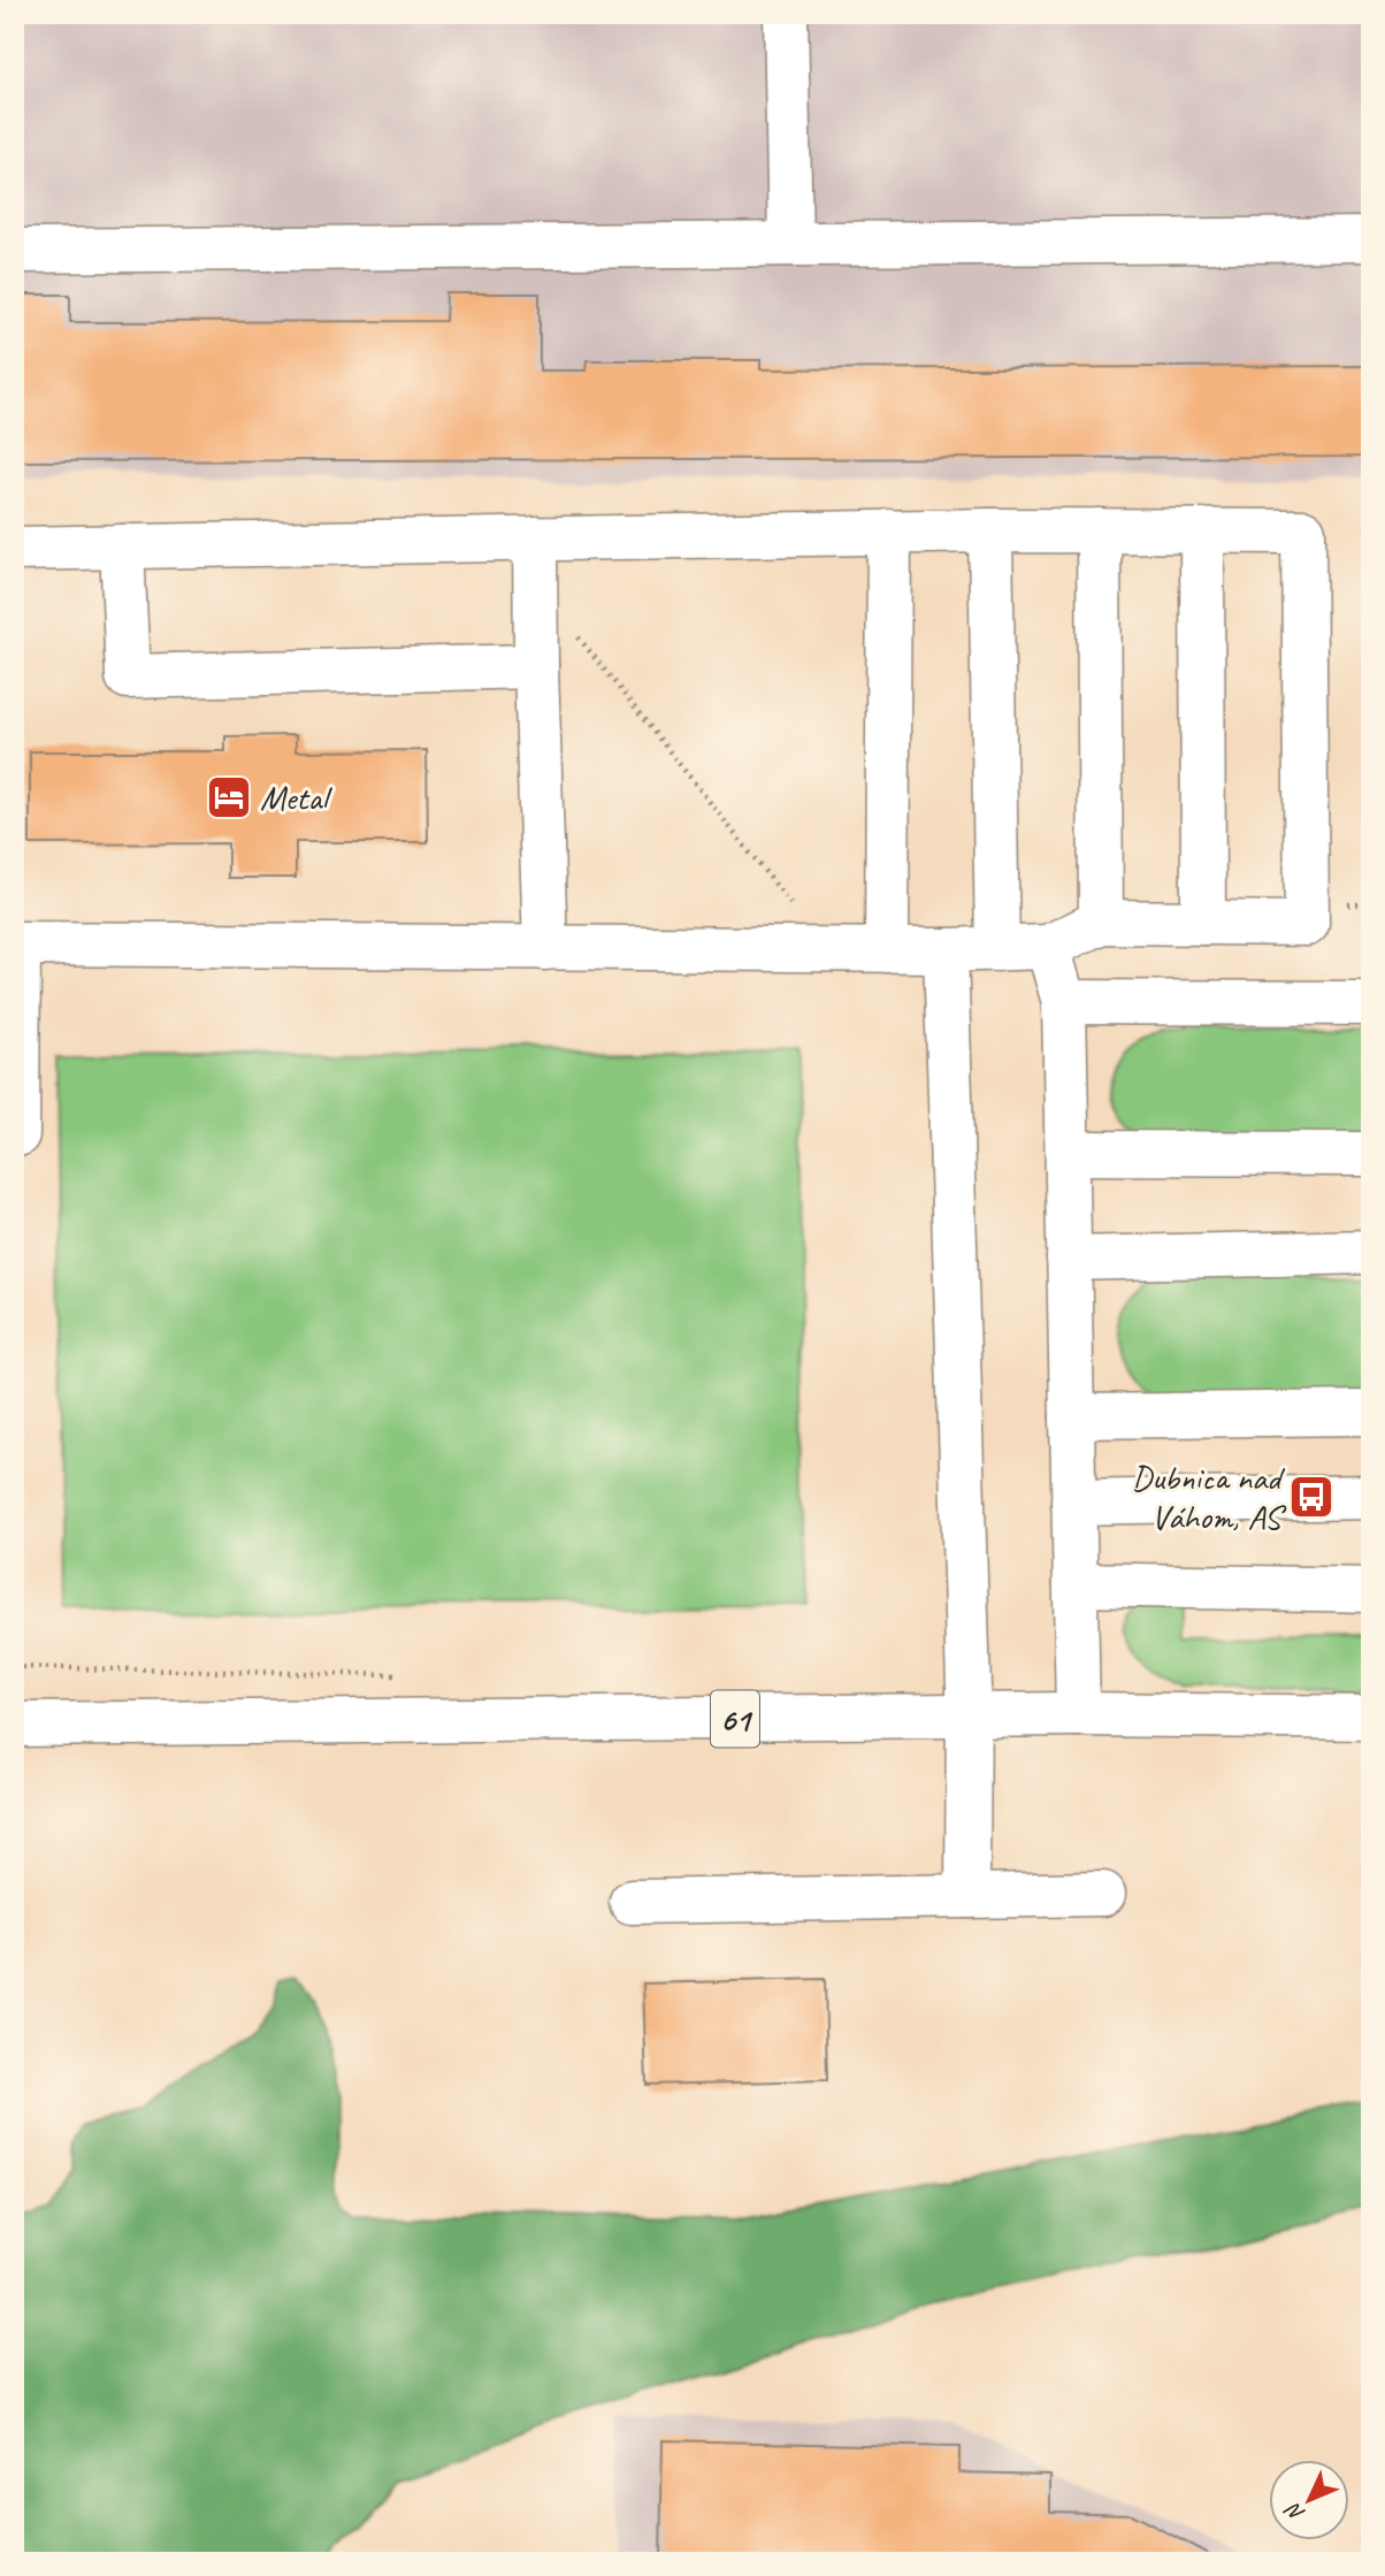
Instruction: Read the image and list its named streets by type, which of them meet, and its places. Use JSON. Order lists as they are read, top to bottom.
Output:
{
  "streets": {
    "main road": ["61"]
  },
  "places": {
    "hotel": ["Metal"],
    "bus stop": ["Dubnica nad Váhom, AS"]
  },
  "north": "bottom left"
}
